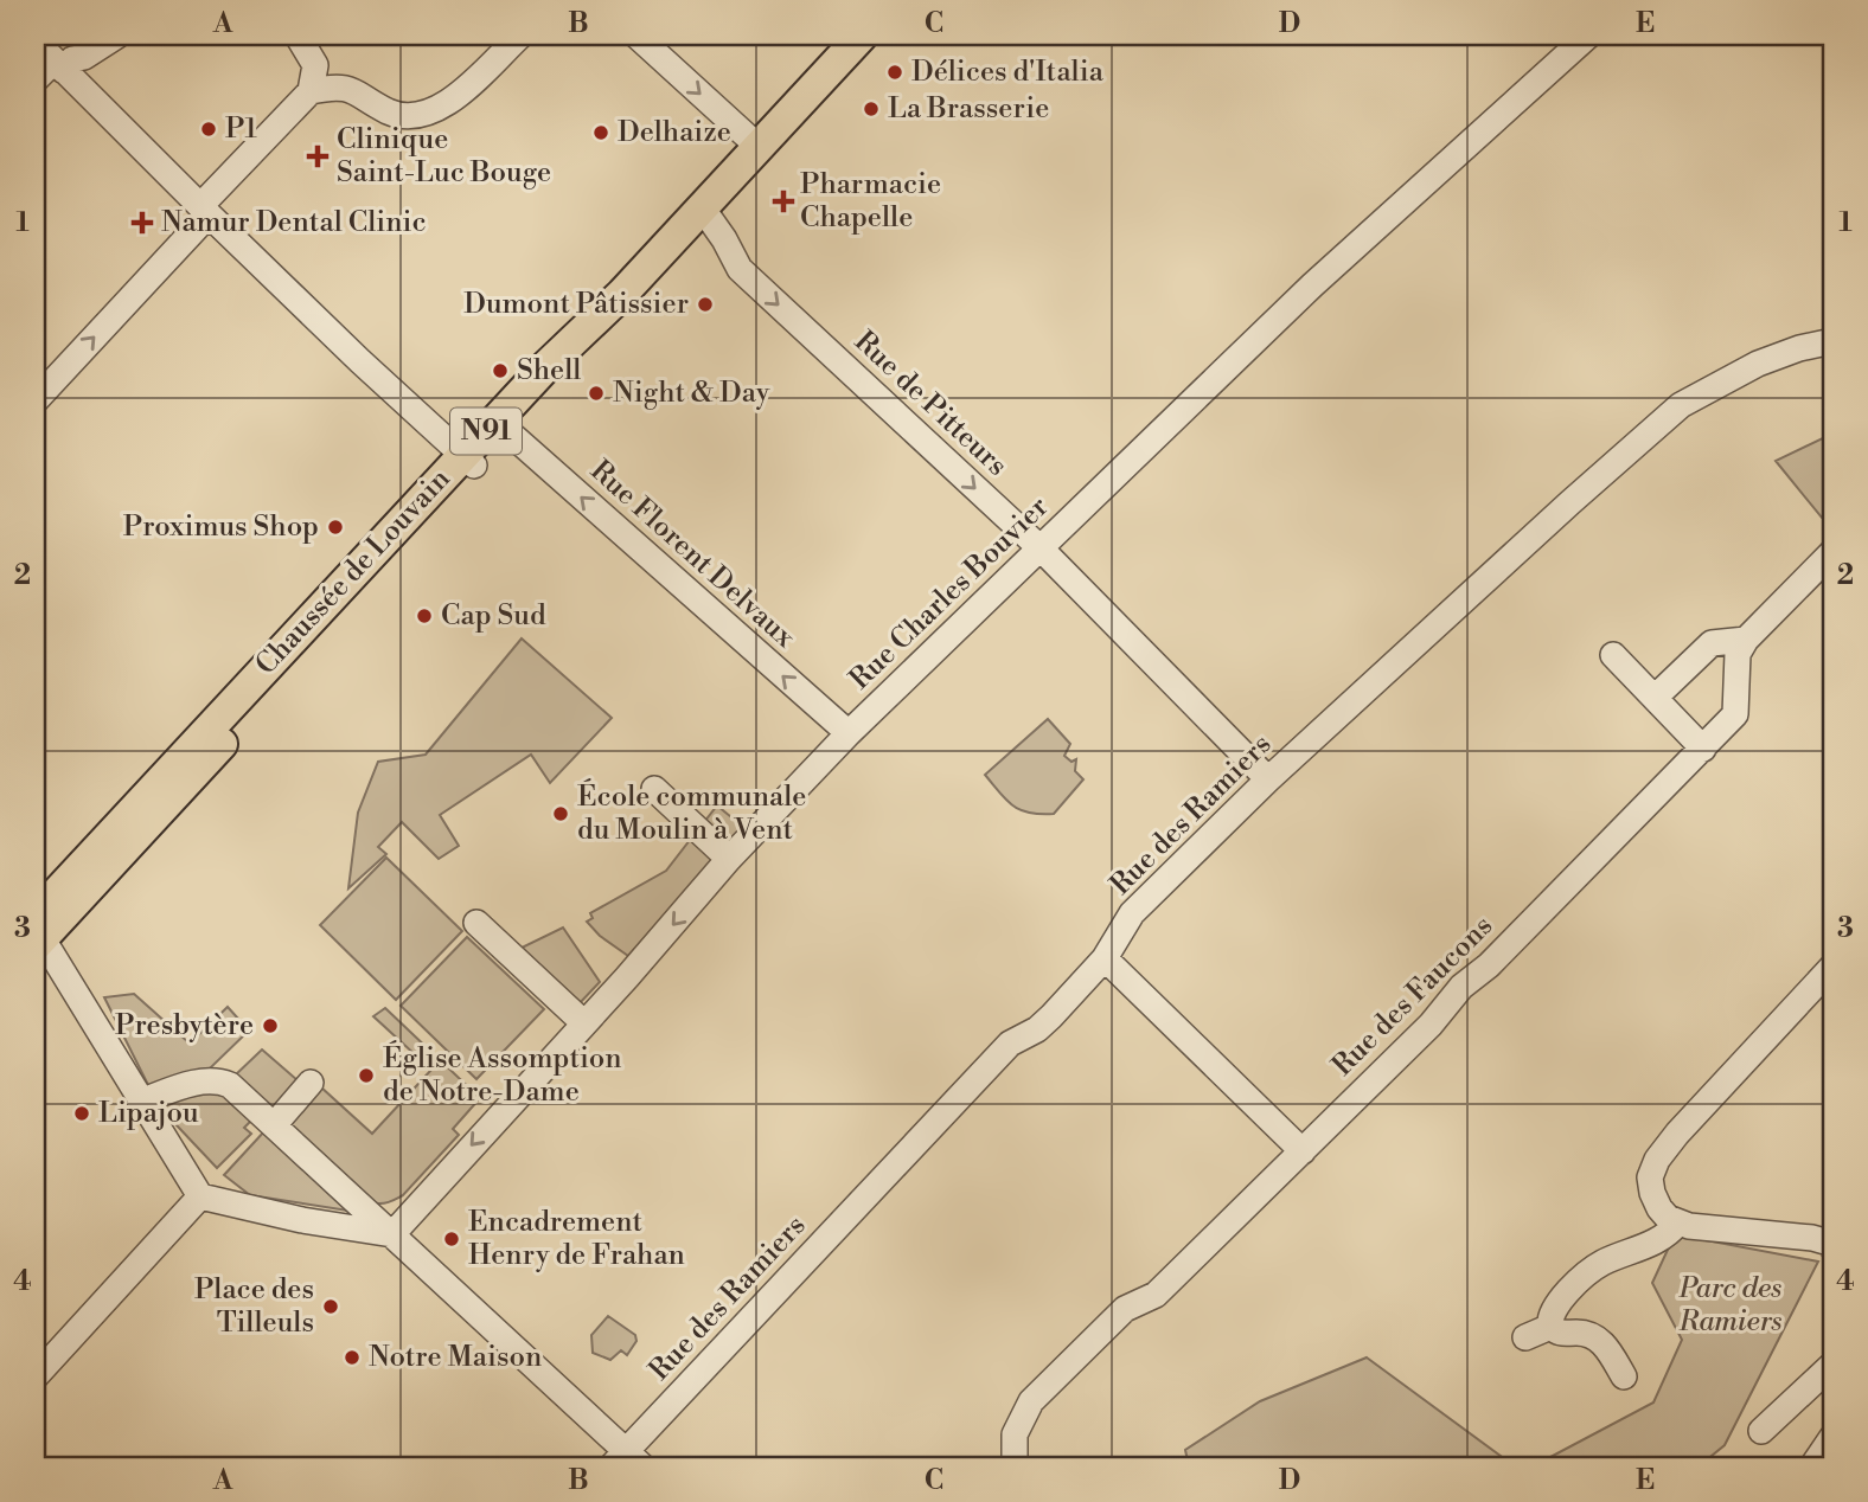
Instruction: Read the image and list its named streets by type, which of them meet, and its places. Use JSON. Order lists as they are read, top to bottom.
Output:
{
  "streets": {
    "main road": ["N91", "Chaussée de Louvain"],
    "street": [
      "Rue de Pitteurs",
      "Rue Florent Delvaux",
      "Rue Charles Bouvier",
      "Rue des Ramiers",
      "Rue des Faucons"
    ]
  },
  "crossings": [
    ["Rue de Pitteurs", "Chaussée de Louvain"],
    ["Rue de Pitteurs", "Rue Charles Bouvier"],
    ["Rue de Pitteurs", "Rue des Ramiers"],
    ["Rue Florent Delvaux", "Chaussée de Louvain"],
    ["Rue Florent Delvaux", "Rue Charles Bouvier"]
  ],
  "one_way": ["Rue de Pitteurs", "Rue Florent Delvaux"],
  "parks": ["Parc des Ramiers"],
  "places": {
    "other": [
      "Délices d'Italia",
      "La Brasserie",
      "P1",
      "Delhaize",
      "Dumont Pâtissier",
      "Shell",
      "Night & Day",
      "Proximus Shop",
      "Cap Sud",
      "École communale du Moulin à Vent",
      "Presbytère",
      "Église Assomption de Notre-Dame",
      "Lipajou",
      "Encadrement Henry de Frahan",
      "Place des Tilleuls",
      "Notre Maison"
    ],
    "health": ["Clinique Saint-Luc Bouge", "Pharmacie Chapelle", "Namur Dental Clinic"]
  },
  "grid": {
    "columns": [
      "A",
      "B",
      "C",
      "D",
      "E"
    ],
    "rows": [
      "1",
      "2",
      "3",
      "4"
    ]
  }
}
